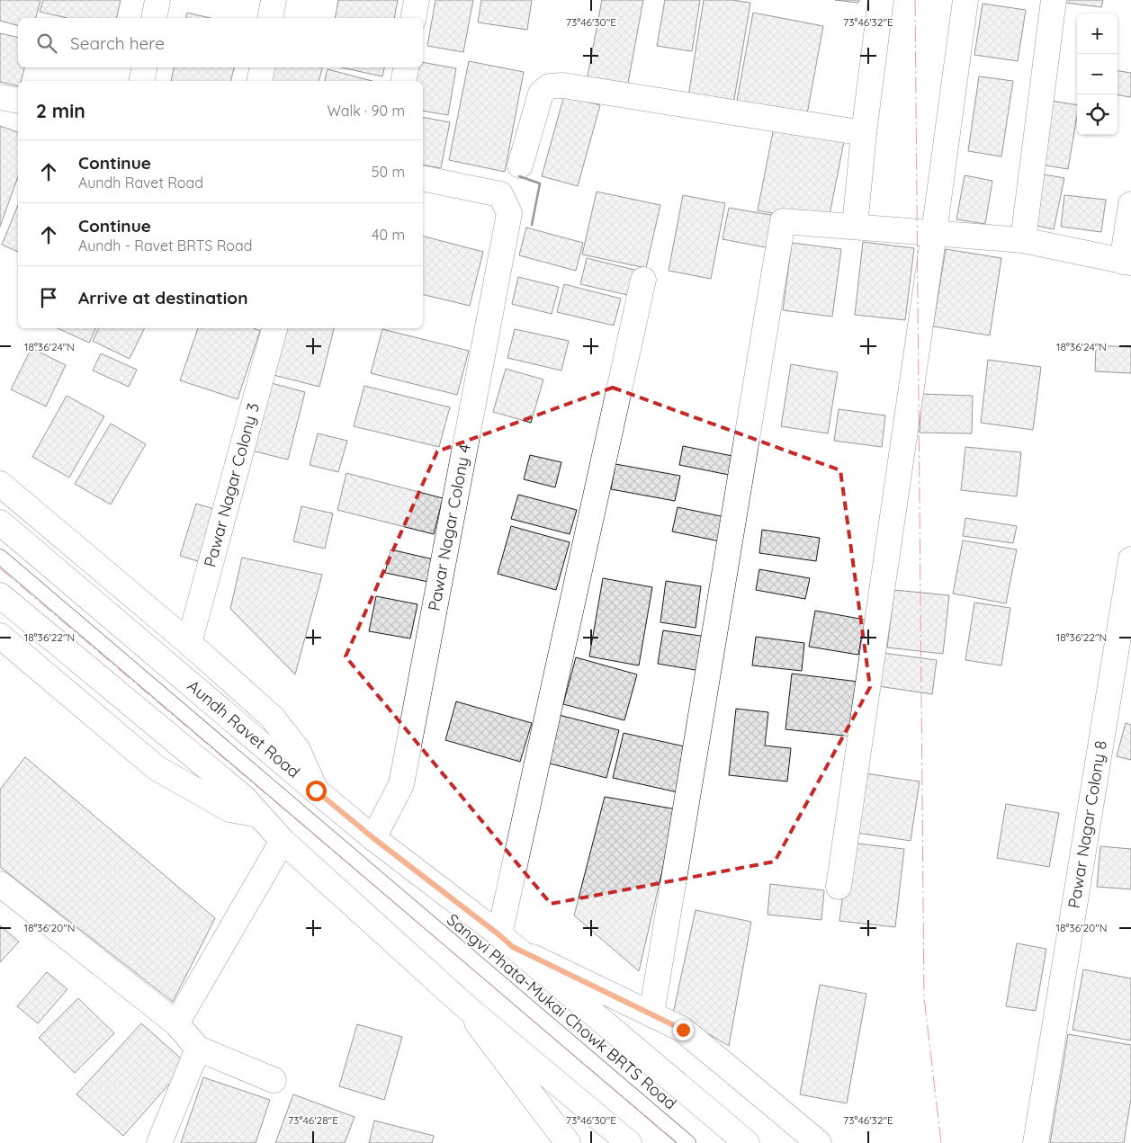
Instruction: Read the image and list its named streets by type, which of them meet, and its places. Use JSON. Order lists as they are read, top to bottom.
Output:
{
  "streets": {
    "street": [
      "Pawar Nagar Colony 3",
      "Pawar Nagar Colony 4",
      "Aundh Ravet Road",
      "Pawar Nagar Colony 8"
    ],
    "lane": ["Sangvi Phata-Mukai Chowk BRTS Road"]
  },
  "crossings": [
    ["Pawar Nagar Colony 4", "Aundh Ravet Road"]
  ],
  "page": {
    "map_buttons": ["+", "−"],
    "search": "Search here",
    "heading": ["2 min", "Walk · 90 m"],
    "list": [
      ["Continue", "Aundh Ravet Road", "50 m"],
      ["Continue", "Aundh - Ravet BRTS Road", "40 m"],
      "Arrive at destination"
    ]
  },
  "coordinates": [
    "73°46'30\"E",
    "73°46'32\"E",
    "18°36'24\"N",
    "18°36'22\"N",
    "18°36'20\"N",
    "73°46'28\"E"
  ]
}
